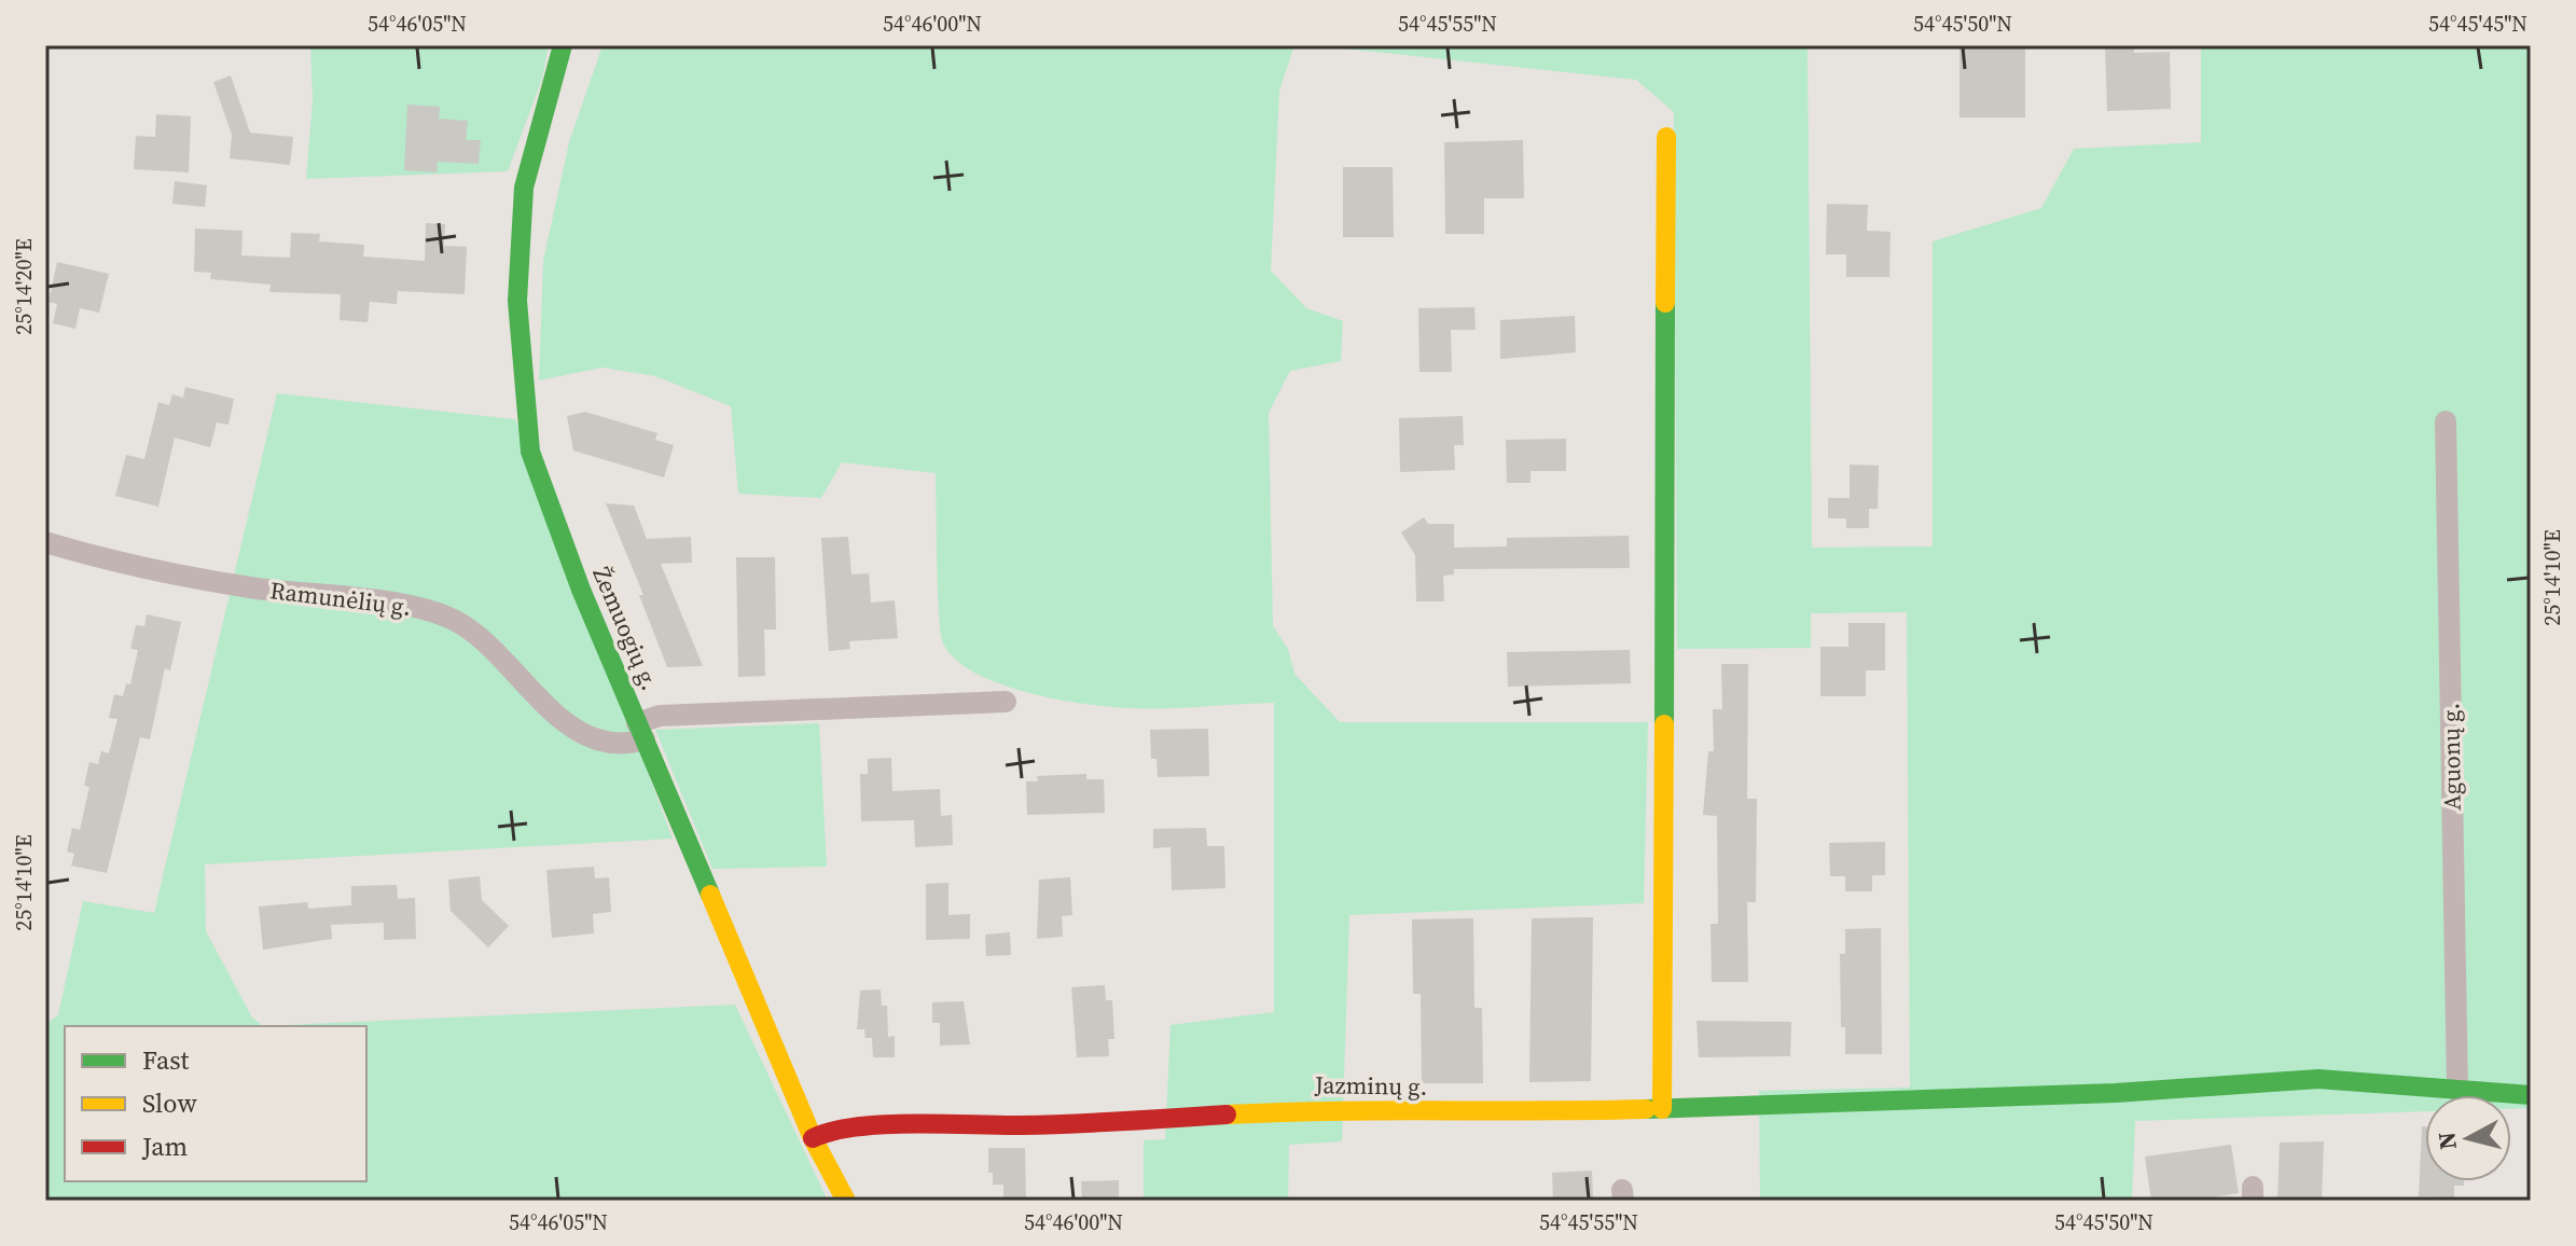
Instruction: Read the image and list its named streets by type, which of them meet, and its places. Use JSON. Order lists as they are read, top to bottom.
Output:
{
  "streets": {
    "street": [
      "Ramunėlių g.",
      "Žemuogių g.",
      "Aguonų g.",
      "Jazminų g."
    ]
  },
  "crossings": [
    ["Ramunėlių g.", "Žemuogių g."],
    ["Žemuogių g.", "Jazminų g."],
    ["Aguonų g.", "Jazminų g."]
  ],
  "legend": ["Fast", "Slow", "Jam"],
  "north": "left",
  "coordinates": [
    "54°46'05\"N",
    "54°46'00\"N",
    "54°45'55\"N",
    "54°45'50\"N",
    "54°45'45\"N",
    "25°14'20\"E",
    "25°14'10\"E"
  ]
}
